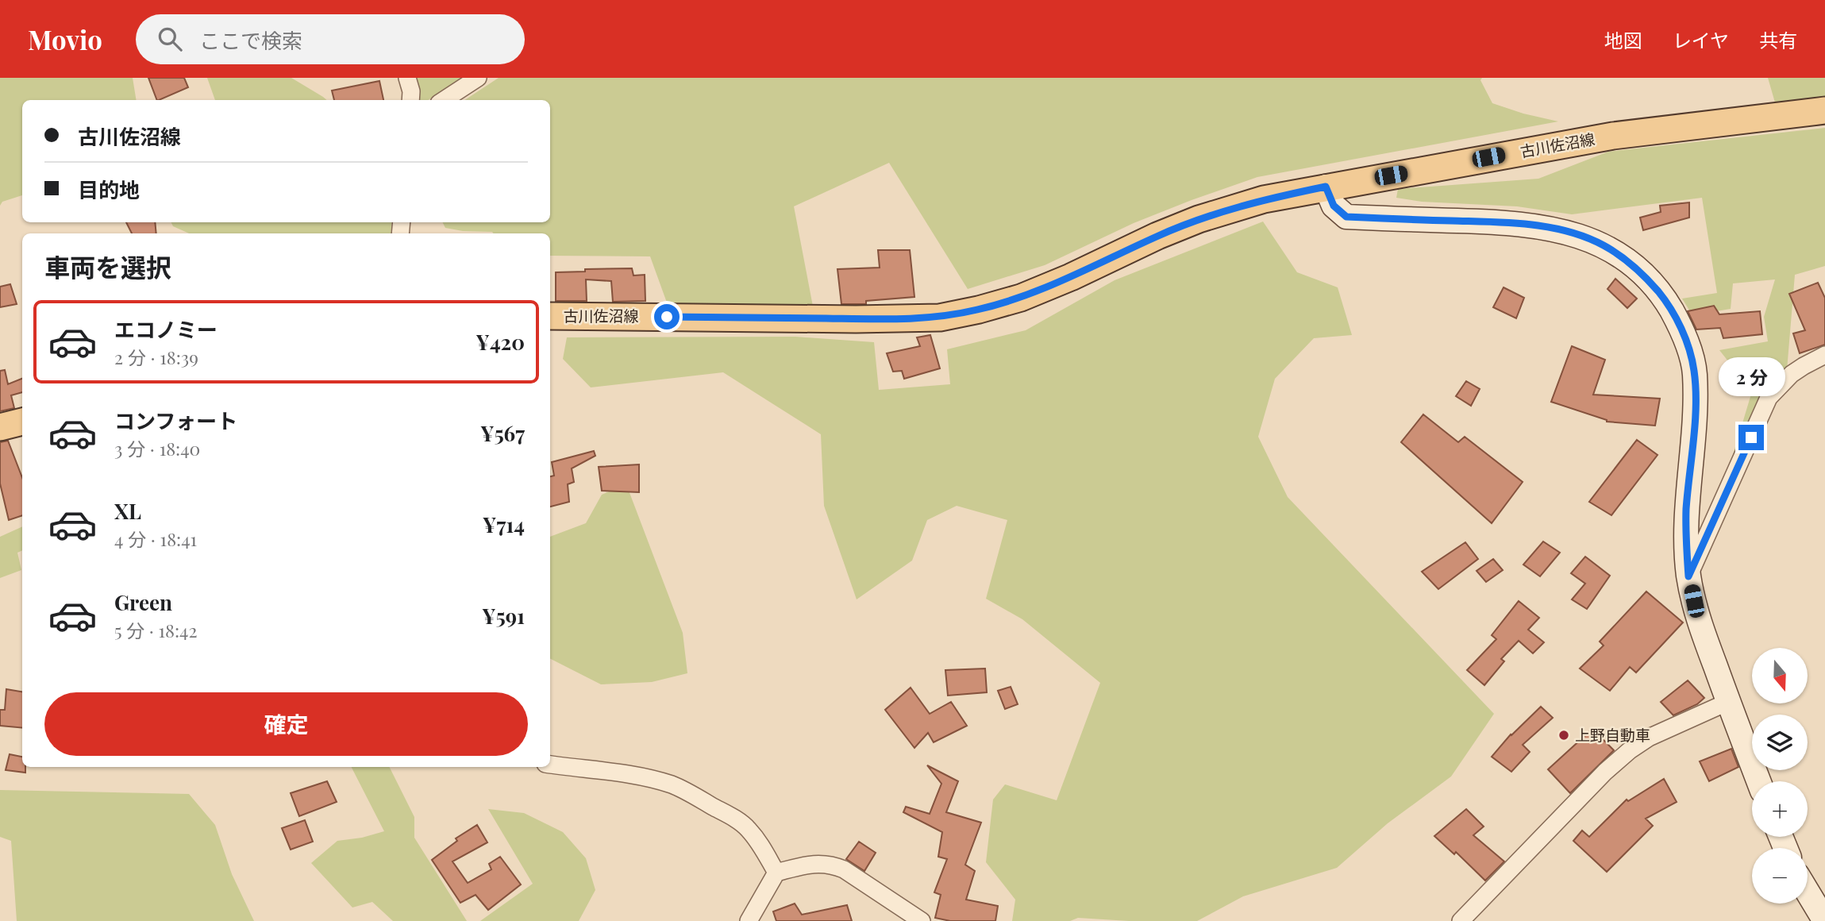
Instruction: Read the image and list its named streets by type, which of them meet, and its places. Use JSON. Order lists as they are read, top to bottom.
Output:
{
  "streets": {
    "main road": ["古川佐沼線"]
  },
  "places": ["上野自動車"],
  "north": "bottom",
  "page": {
    "header": "Movio",
    "search": "ここで検索",
    "nav": ["地図", "レイヤ", "共有"],
    "banner": ["古川佐沼線", "目的地"],
    "heading": "車両を選択",
    "list": [
      {
        "name": "エコノミー",
        "note": "2 分 · 18:39",
        "value": "¥420"
      },
      {
        "name": "コンフォート",
        "note": "3 分 · 18:40",
        "value": "¥567"
      },
      {
        "name": "XL",
        "note": "4 分 · 18:41",
        "value": "¥714"
      },
      {
        "name": "Green",
        "note": "5 分 · 18:42",
        "value": "¥591"
      }
    ],
    "bubble": "2 分",
    "map_buttons": ["+", "−"],
    "buttons": "確定"
  }
}
